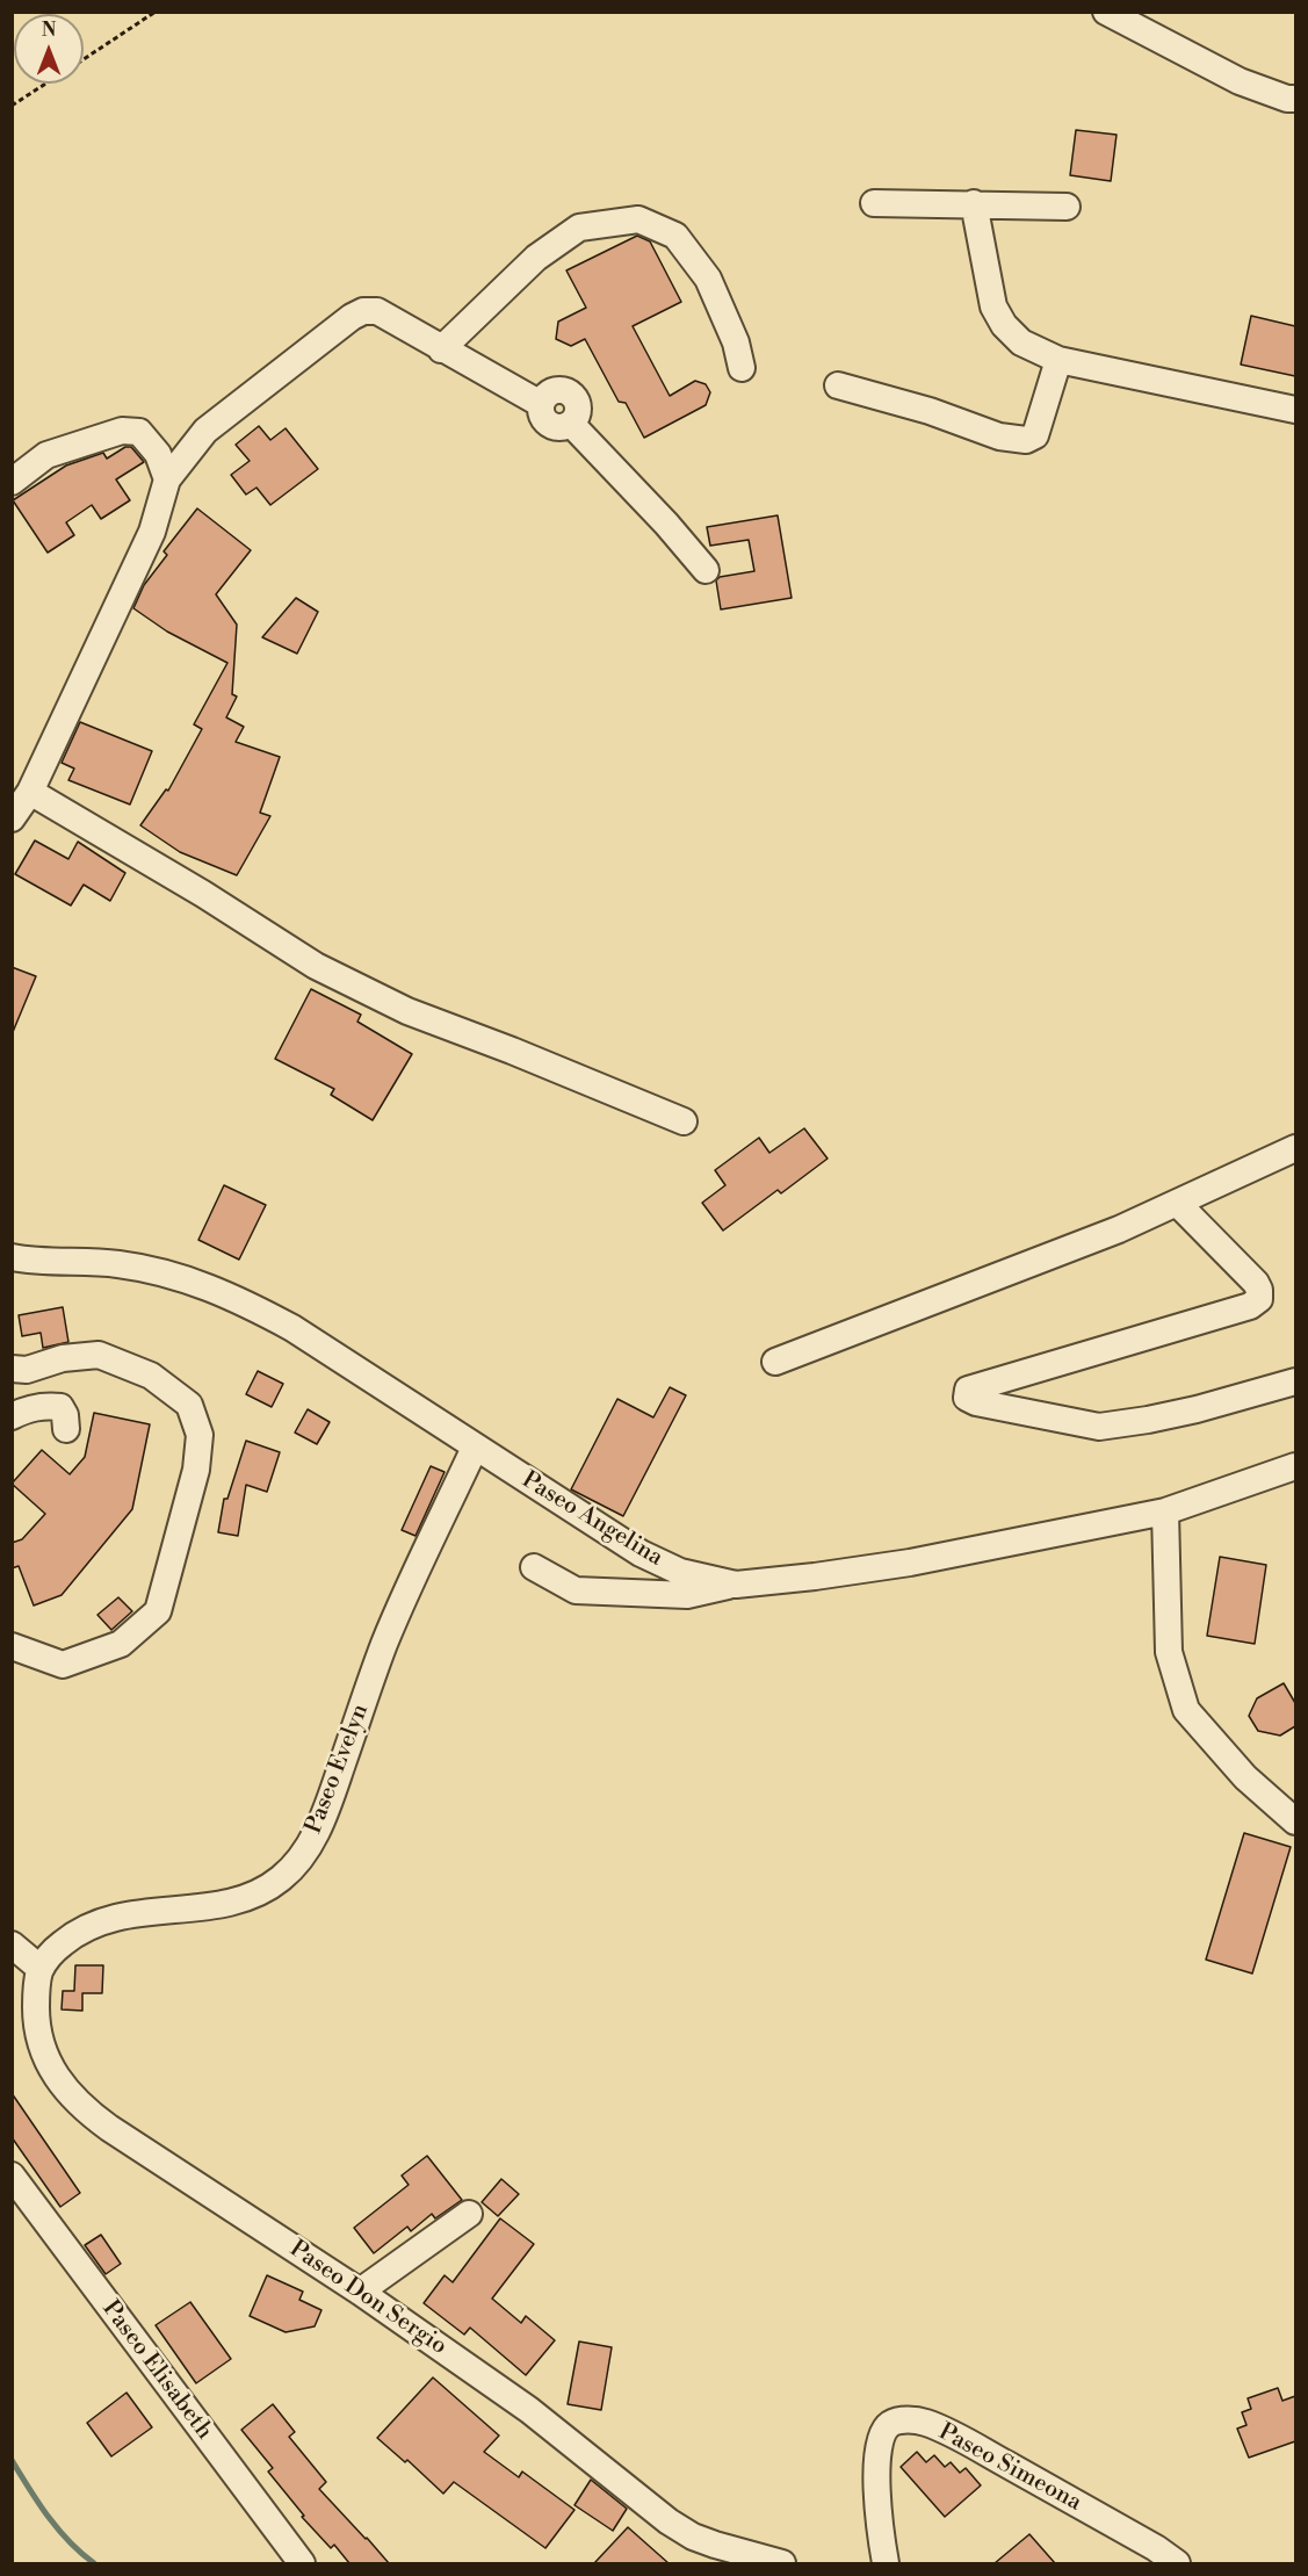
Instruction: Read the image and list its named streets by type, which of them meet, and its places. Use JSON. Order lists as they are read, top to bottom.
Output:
{
  "streets": {
    "street": [
      "Paseo Angelina",
      "Paseo Evelyn",
      "Paseo Don Sergio",
      "Paseo Elisabeth",
      "Paseo Simeona"
    ]
  },
  "crossings": [
    ["Paseo Angelina", "Paseo Evelyn"],
    ["Paseo Evelyn", "Paseo Don Sergio"]
  ],
  "north": "top"
}
